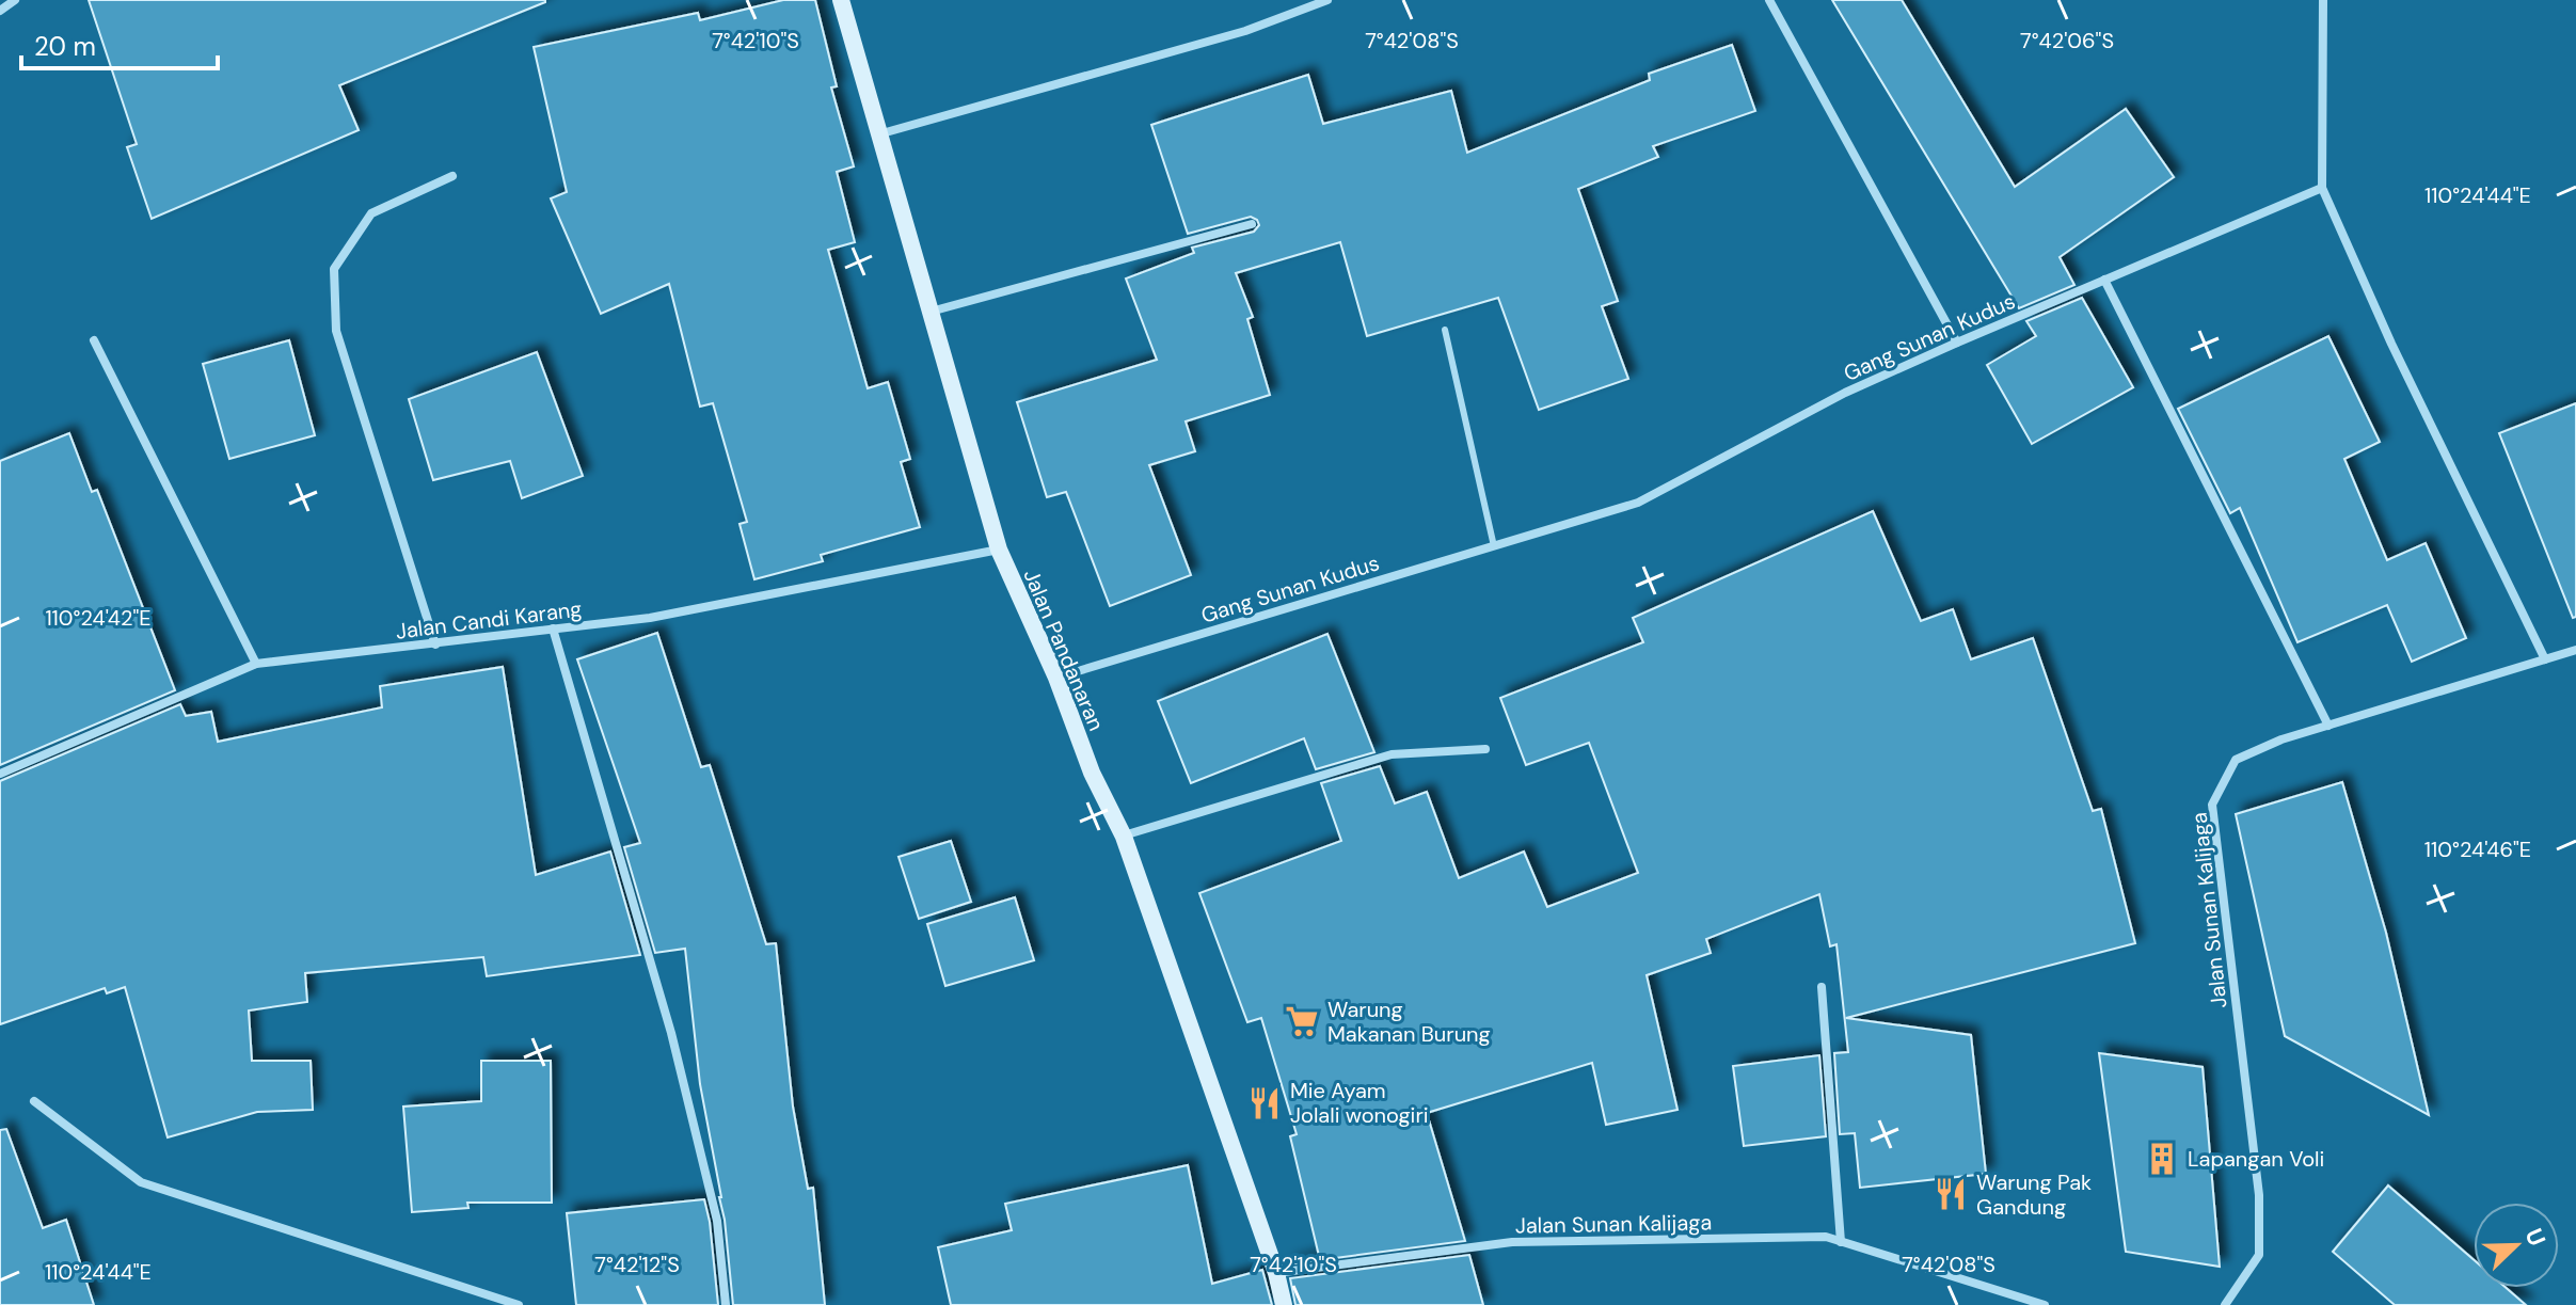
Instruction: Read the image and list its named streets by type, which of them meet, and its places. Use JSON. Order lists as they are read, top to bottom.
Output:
{
  "streets": {
    "main road": ["Jalan Pandanaran"],
    "street": ["Gang Sunan Kudus", "Jalan Candi Karang", "Jalan Sunan Kalijaga"]
  },
  "crossings": [
    ["Gang Sunan Kudus", "Jalan Pandanaran"],
    ["Jalan Candi Karang", "Jalan Pandanaran"],
    ["Jalan Pandanaran", "Jalan Sunan Kalijaga"]
  ],
  "places": {
    "supermarket": ["Warung Makanan Burung"],
    "restaurant": ["Mie Ayam Jolali wonogiri", "Warung Pak Gandung"],
    "building": ["Lapangan Voli"]
  },
  "scale_bar": "20 m",
  "north": "top right",
  "coordinates": [
    "7°42'10\"S",
    "7°42'08\"S",
    "7°42'06\"S",
    "110°24'44\"E",
    "110°24'42\"E",
    "110°24'46\"E",
    "7°42'12\"S"
  ]
}
